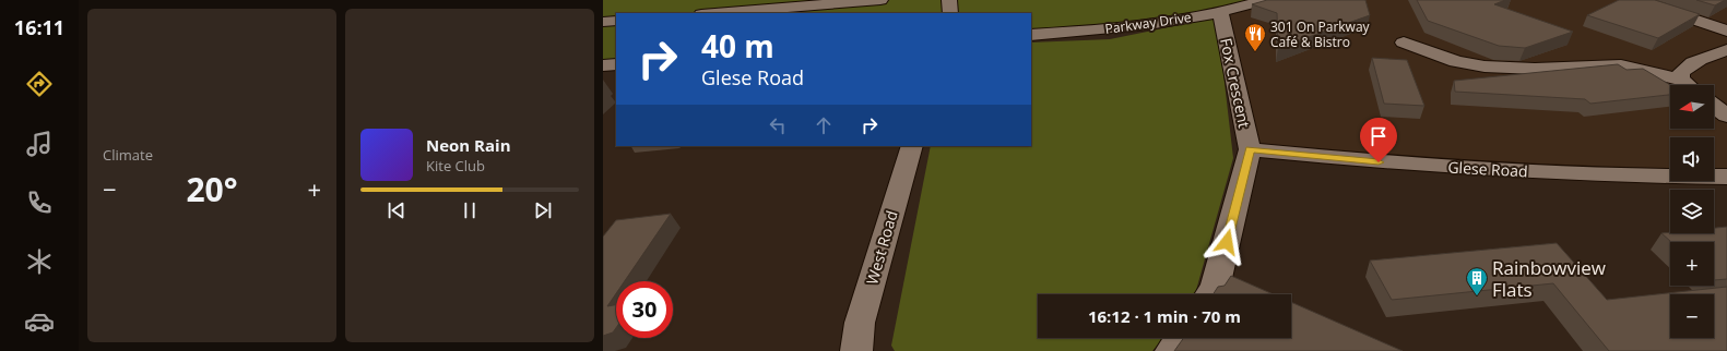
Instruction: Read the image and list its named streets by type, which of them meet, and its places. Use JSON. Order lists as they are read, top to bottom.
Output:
{
  "streets": {
    "street": [
      "Parkway Drive",
      "Fox Crescent",
      "Glese Road",
      "West Road"
    ]
  },
  "crossings": [
    ["Parkway Drive", "Fox Crescent"],
    ["Fox Crescent", "Glese Road"]
  ],
  "places": {
    "restaurant": ["301 On Parkway Café & Bistro"],
    "building": ["Rainbowview Flats"]
  },
  "north": "left",
  "page": {
    "tabs": "16:11",
    "tile": "Climate",
    "turn": ["40 m", "Glese Road"],
    "map_buttons": ["+", "−"],
    "song": ["Neon Rain", "Kite Club"],
    "heat": ["−", "20°", "+"],
    "limit": "30",
    "trip": "16:12 · 1 min · 70 m"
  }
}
